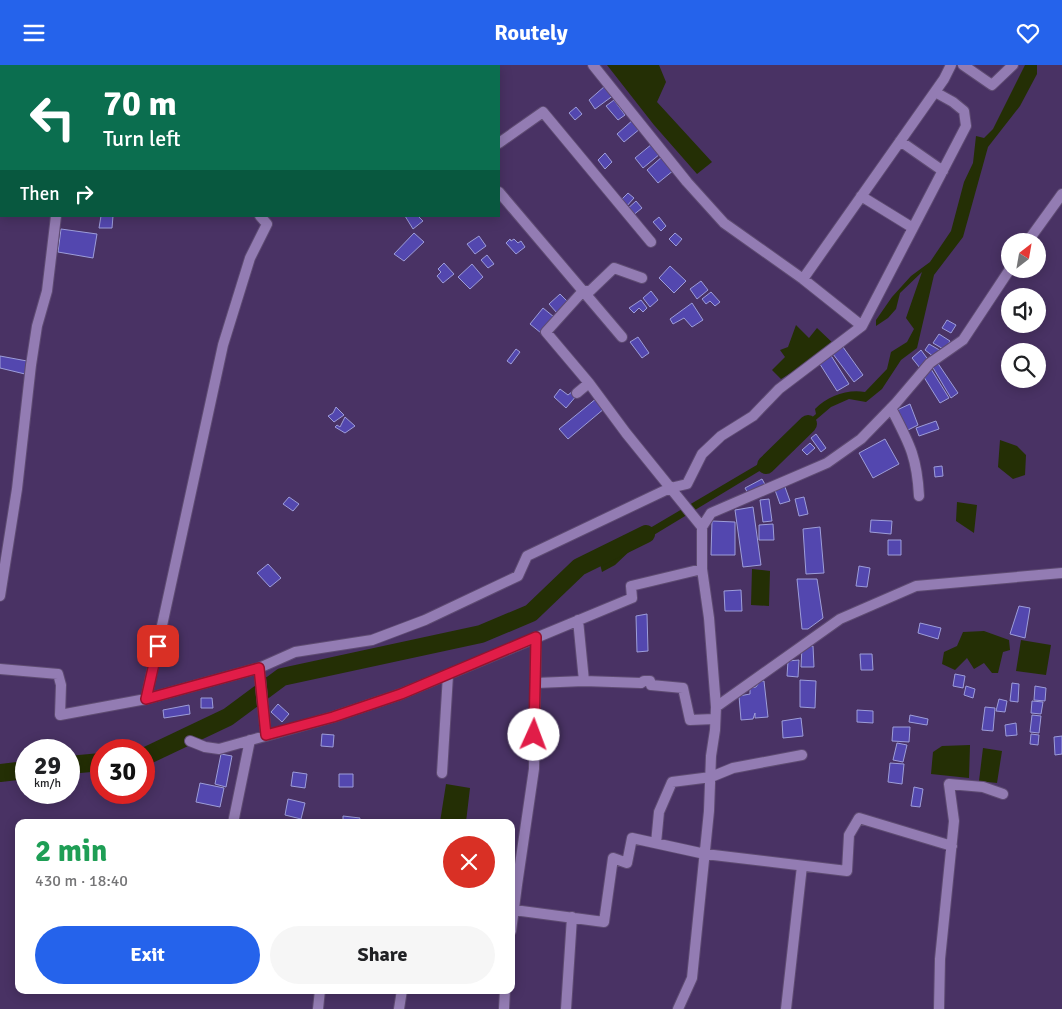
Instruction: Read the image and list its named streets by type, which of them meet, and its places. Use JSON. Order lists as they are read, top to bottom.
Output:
{
  "north": "top right",
  "page": {
    "header": "Routely",
    "turn": ["70 m", "Turn left"],
    "then": "Then",
    "speed": "29 km/h",
    "limit": "30",
    "heading": ["2 min", "430 m · 18:40"],
    "buttons": ["Exit", "Share"]
  }
}
